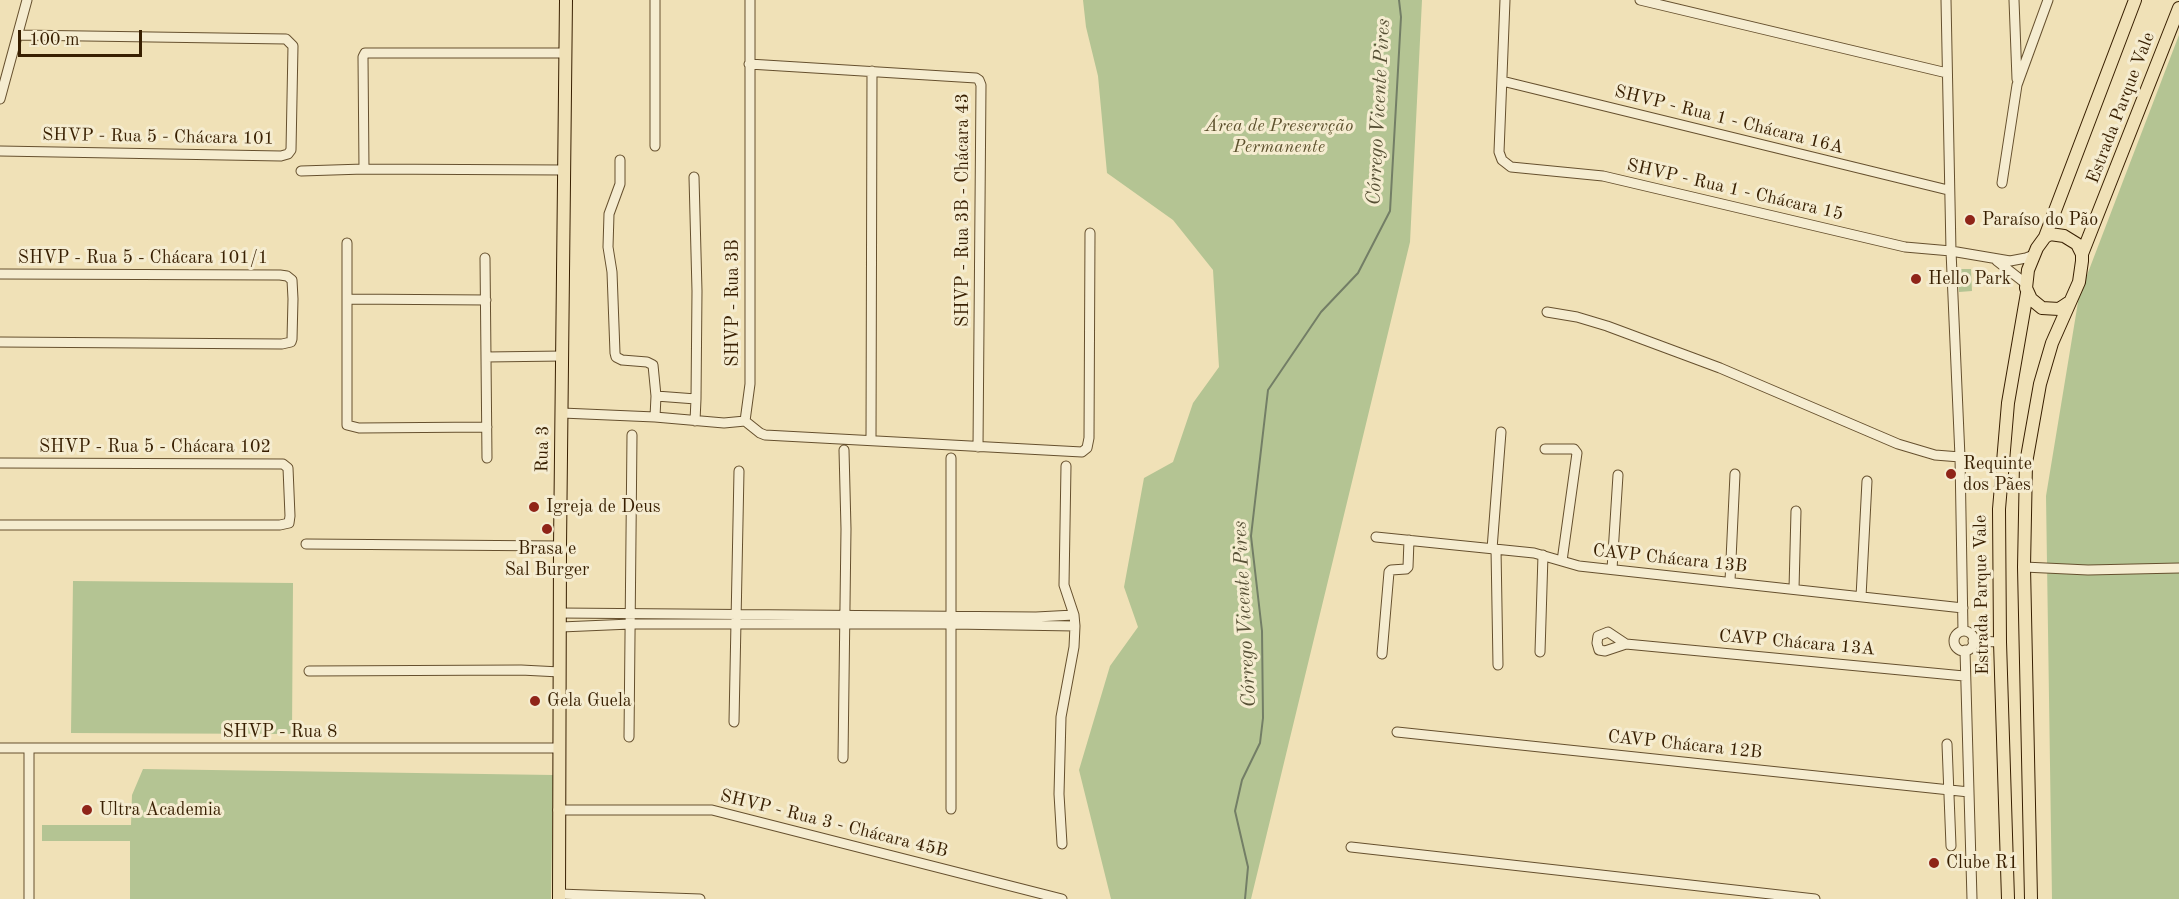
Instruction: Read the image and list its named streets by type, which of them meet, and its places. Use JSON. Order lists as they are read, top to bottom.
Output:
{
  "streets": {
    "main road": ["Estrada Parque Vale", "Rua 3"],
    "street": [
      "SHVP - Rua 1 - Chácara 16A",
      "SHVP - Rua 5 - Chácara 101",
      "SHVP - Rua 1 - Chácara 15",
      "SHVP - Rua 3B - Chácara 43",
      "SHVP - Rua 5 - Chácara 101/1",
      "SHVP - Rua 3B",
      "SHVP - Rua 5 - Chácara 102",
      "CAVP Chácara 13B",
      "CAVP Chácara 13A",
      "SHVP - Rua 8",
      "CAVP Chácara 12B",
      "SHVP - Rua 3 - Chácara 45B"
    ]
  },
  "crossings": [
    ["Estrada Parque Vale", "SHVP - Rua 1 - Chácara 15"],
    ["SHVP - Rua 1 - Chácara 16A", "SHVP - Rua 1 - Chácara 15"],
    ["SHVP - Rua 3B - Chácara 43", "SHVP - Rua 3B"],
    ["Rua 3", "SHVP - Rua 8"],
    ["Rua 3", "SHVP - Rua 3 - Chácara 45B"]
  ],
  "water": ["Córrego Vicente Pires"],
  "parks": ["Área de Preservção Permanente"],
  "places": [
    "Paraíso do Pão",
    "Hello Park",
    "Requinte dos Pães",
    "Igreja de Deus",
    "Brasa e Sal Burger",
    "Gela Guela",
    "Ultra Academia",
    "Clube R1"
  ],
  "scale_bar": "100 m"
}
